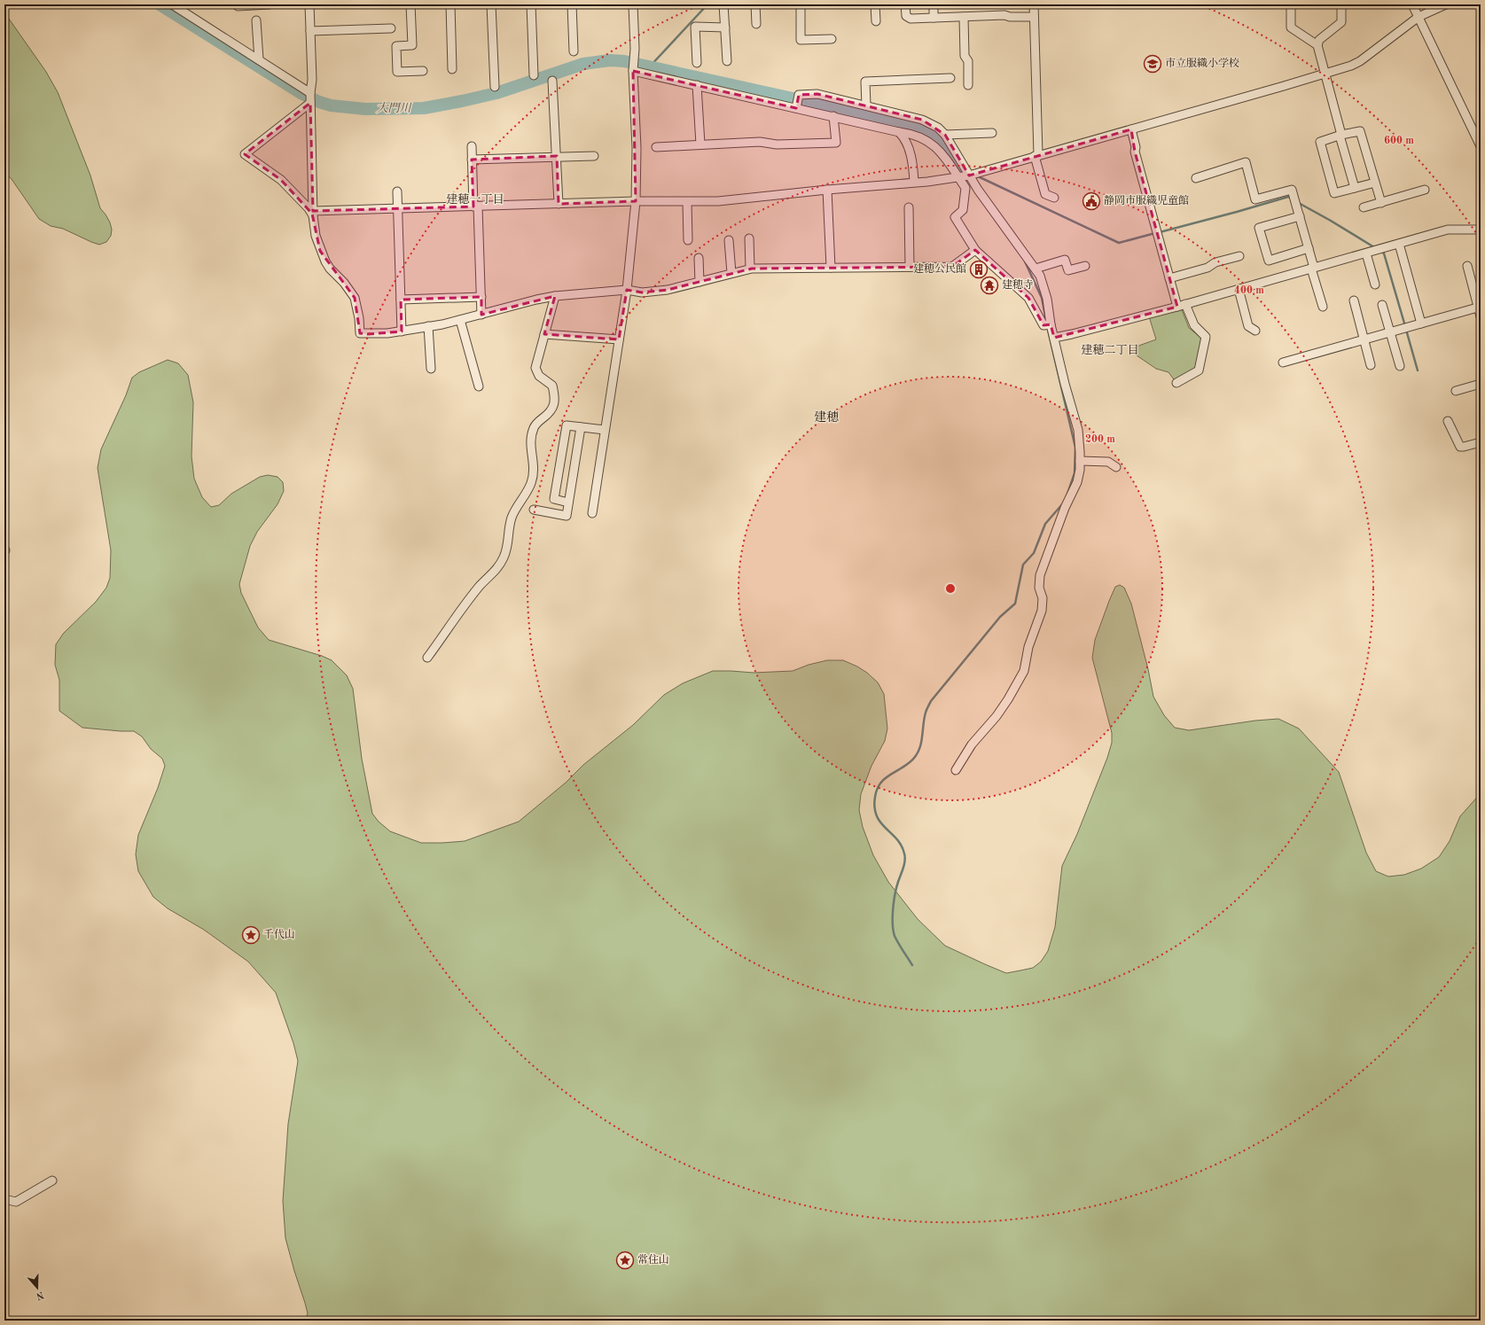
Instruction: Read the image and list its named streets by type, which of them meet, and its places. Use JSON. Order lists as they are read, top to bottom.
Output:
{
  "districts": ["建穂一丁目", "建穂二丁目", "建穂"],
  "water": ["大門川"],
  "places": {
    "school or university": ["市立服織小学校"],
    "public building": ["静岡市服織児童館"],
    "building": ["建穂公民館"],
    "temple": ["建穂寺"],
    "place": ["千代山", "常住山"]
  },
  "north": "bottom",
  "rings": ["600 m", "400 m", "200 m"]
}
